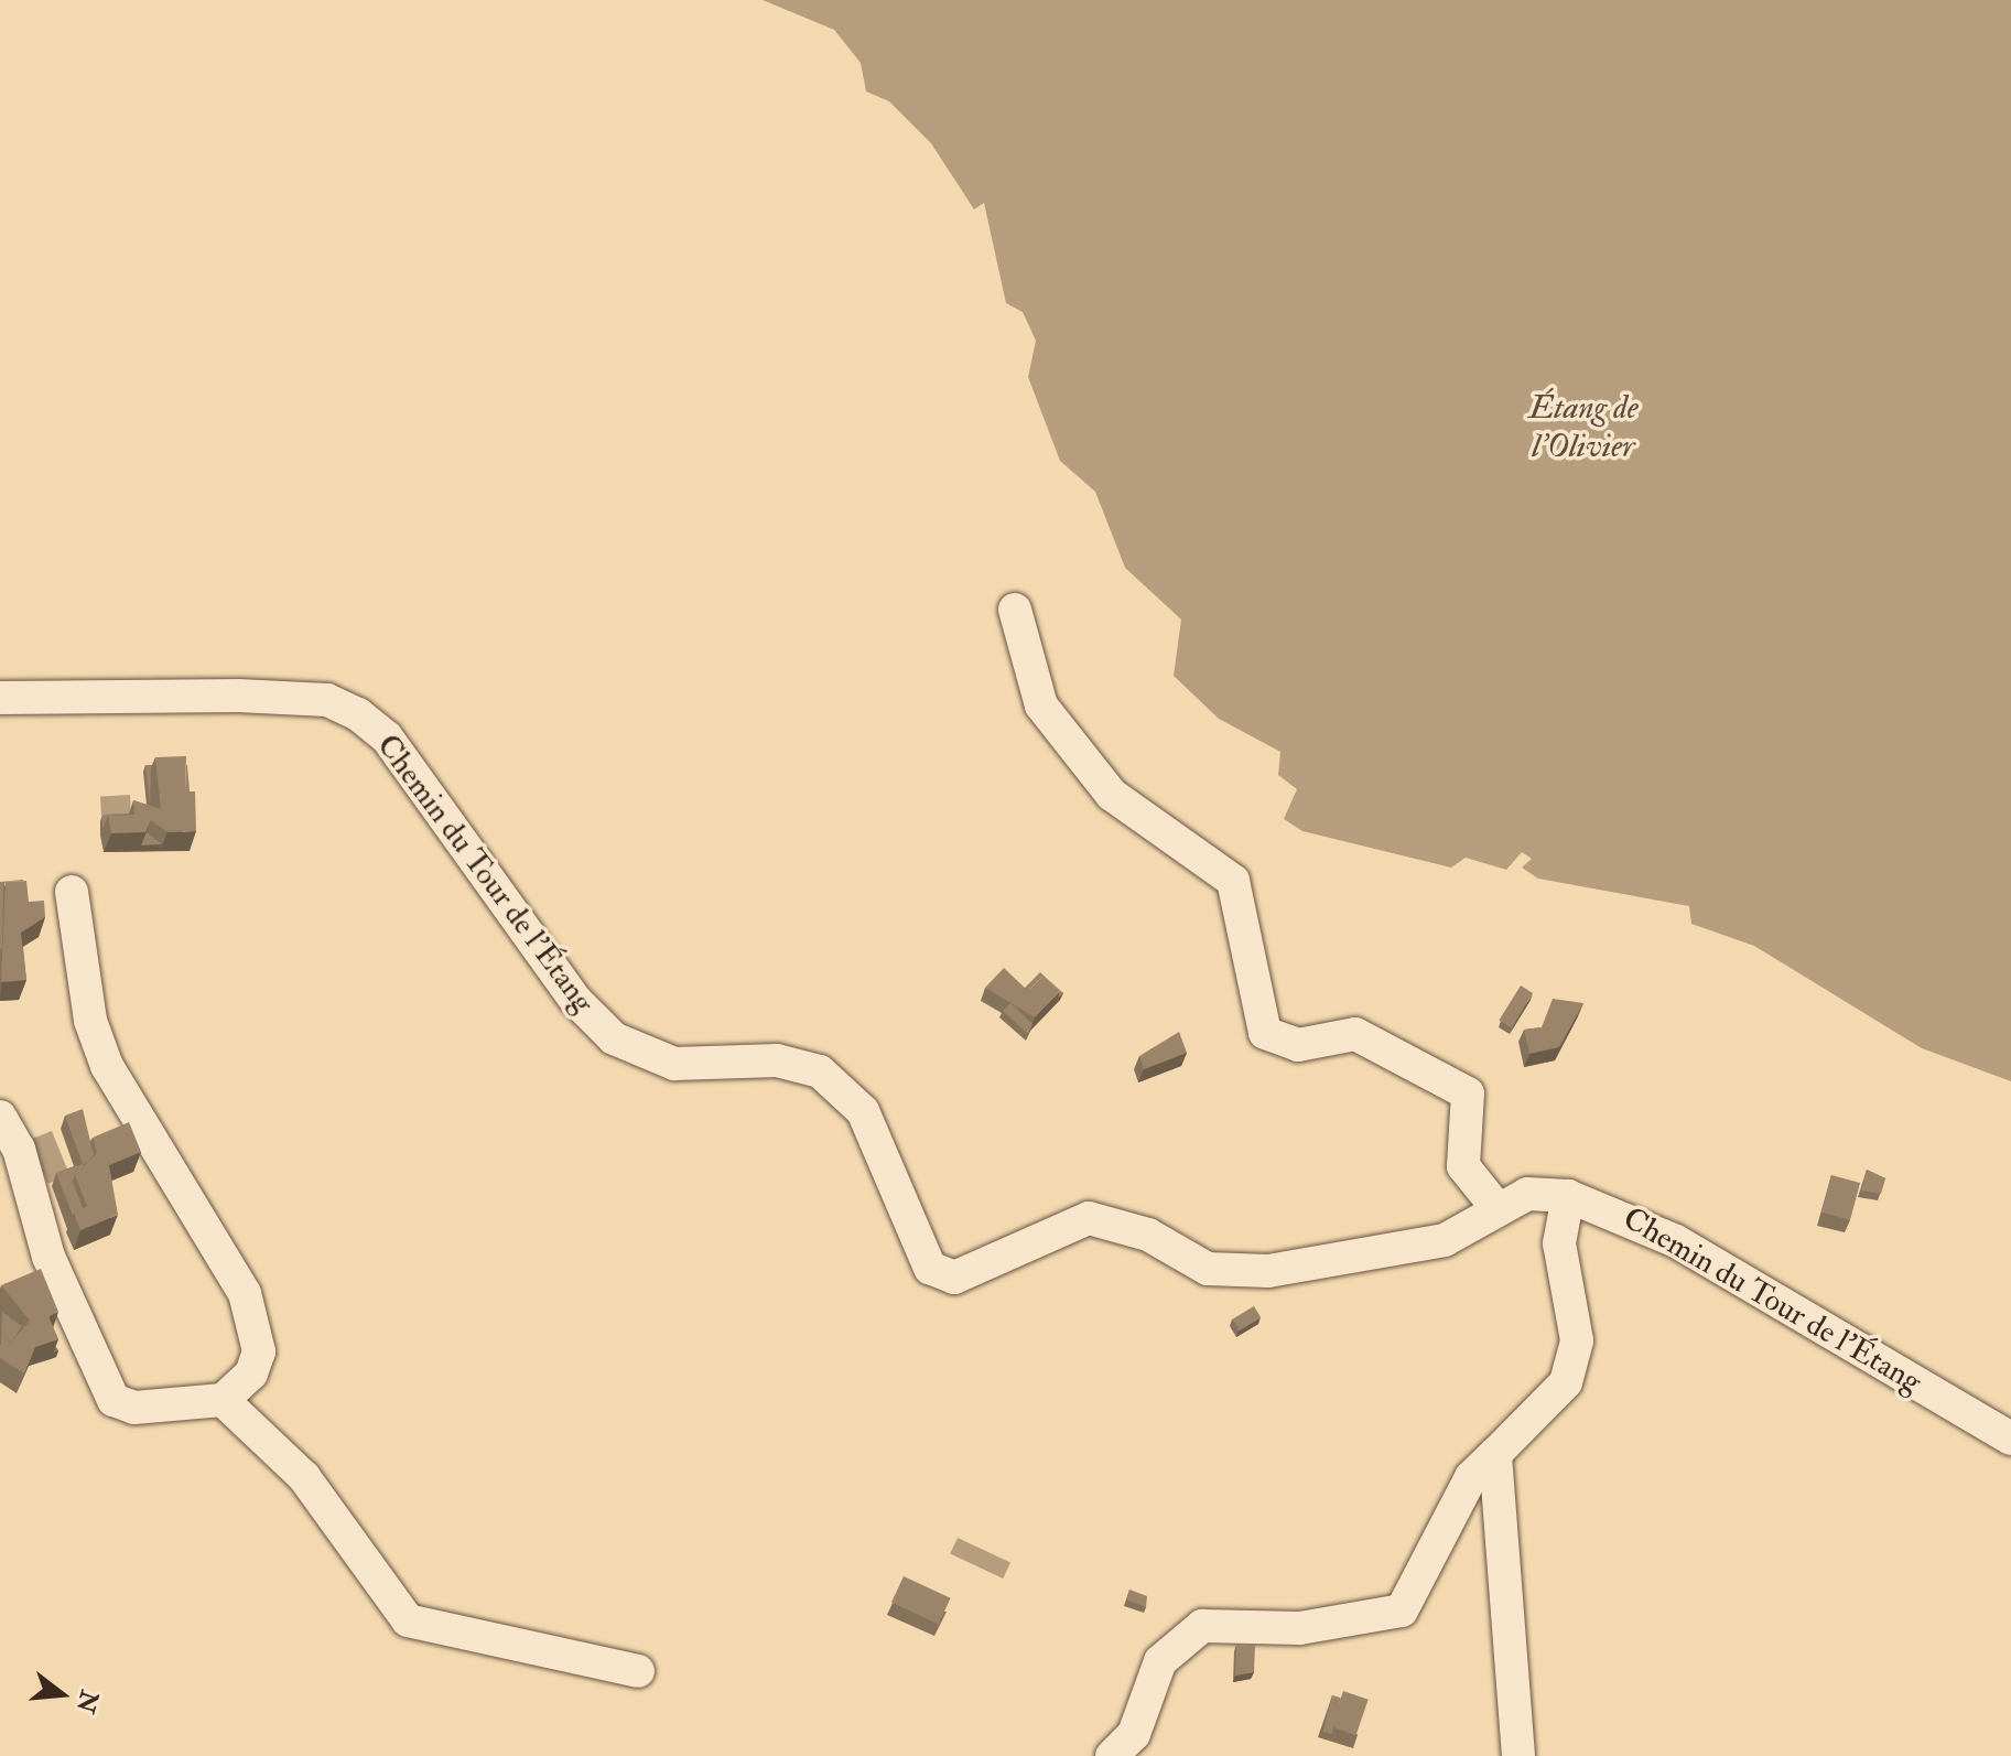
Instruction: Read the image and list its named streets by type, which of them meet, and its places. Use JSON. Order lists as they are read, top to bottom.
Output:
{
  "streets": {
    "street": ["Chemin du Tour de l'Étang"]
  },
  "water": ["Étang de l'Olivier"],
  "north": "right"
}
